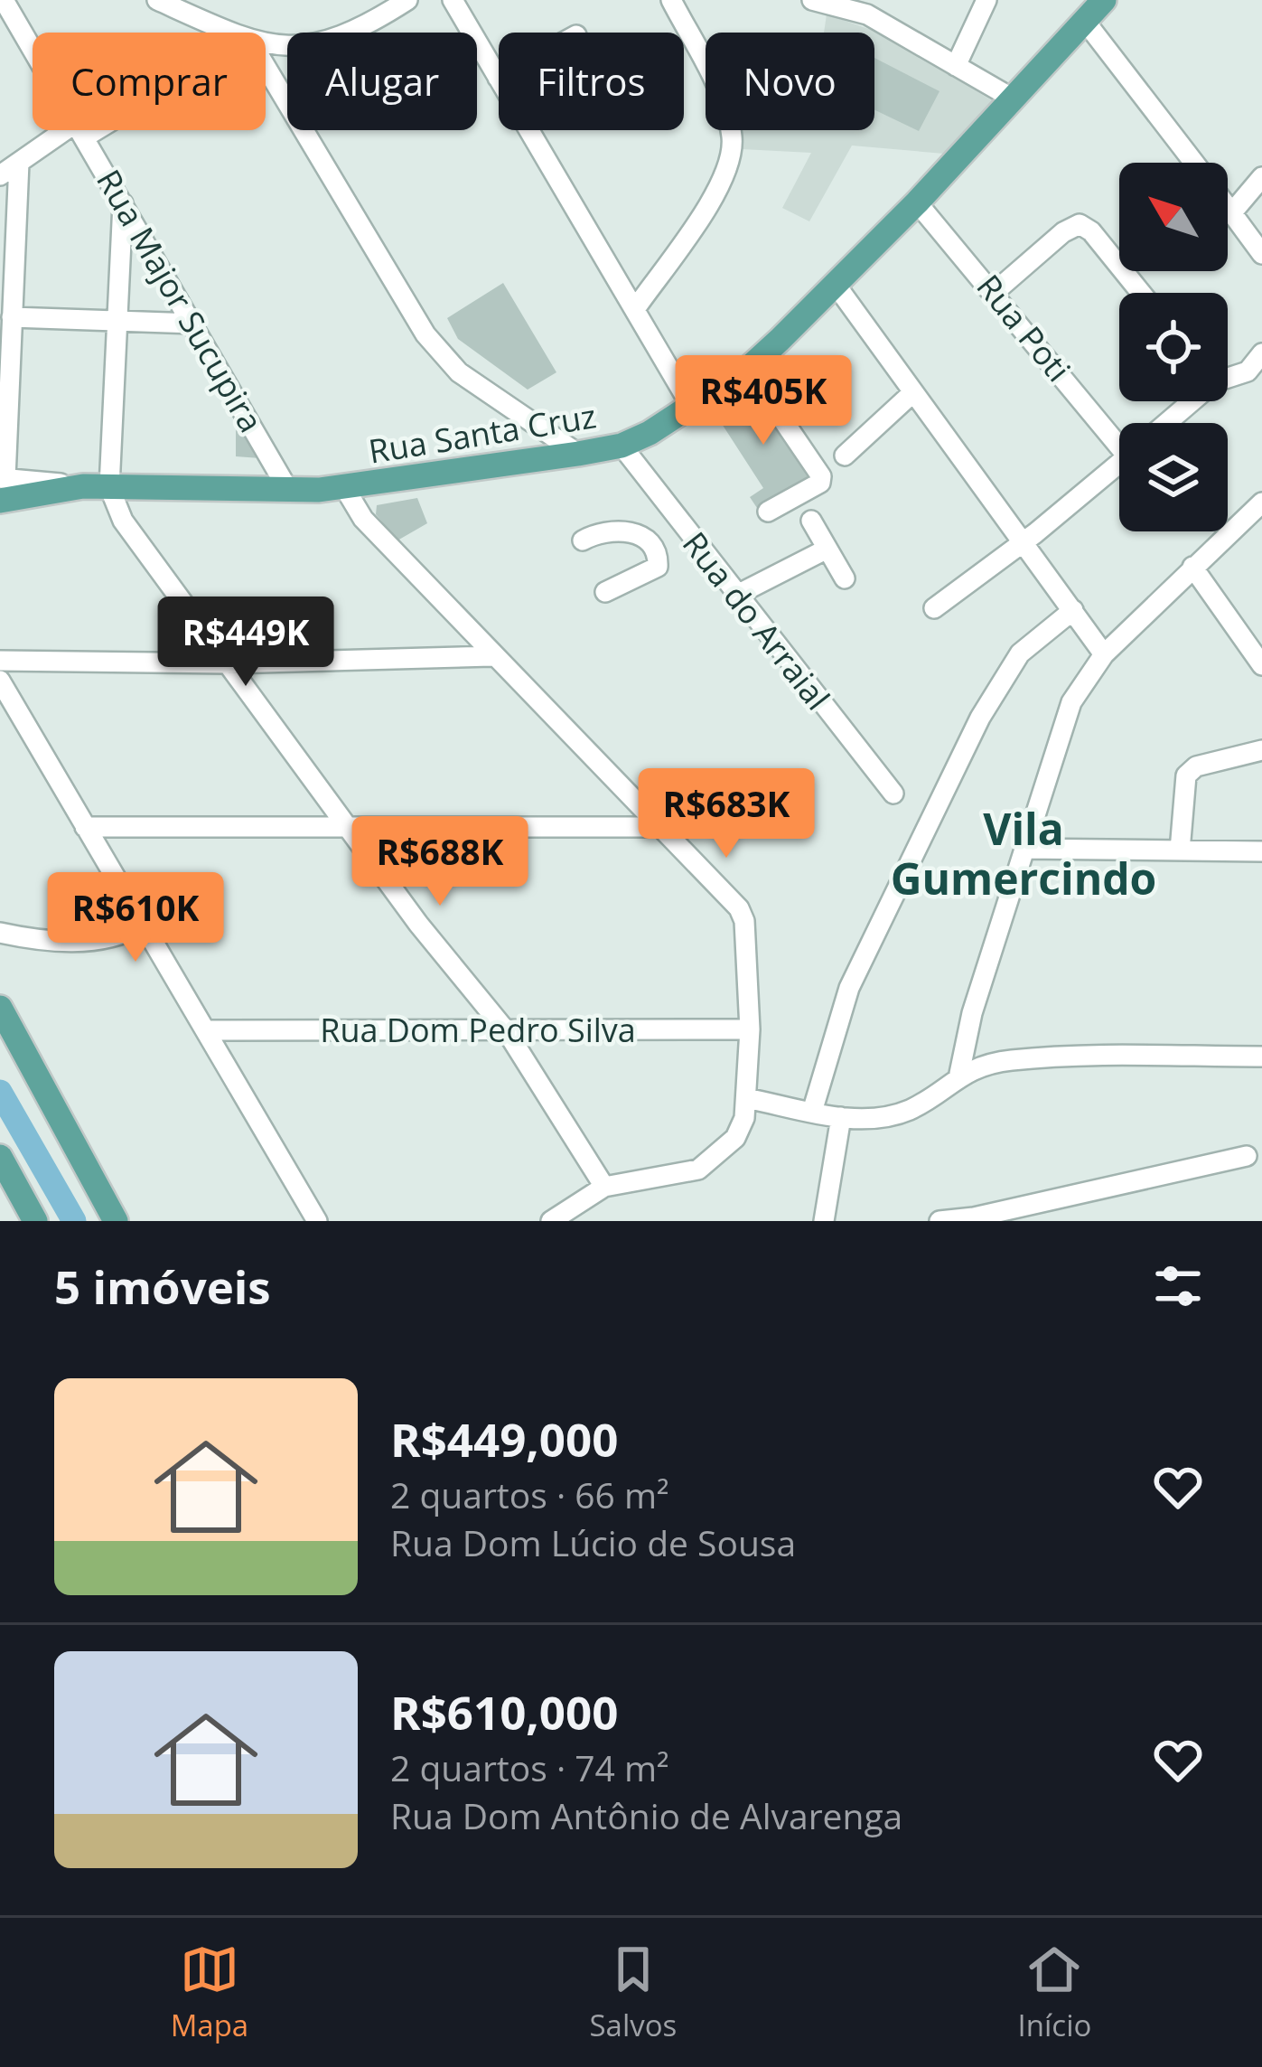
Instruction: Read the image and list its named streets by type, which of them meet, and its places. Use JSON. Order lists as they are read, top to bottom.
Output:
{
  "streets": {
    "main road": ["Rua Santa Cruz"],
    "street": [
      "Rua Major Sucupira",
      "Rua Poti",
      "Rua do Arraial",
      "Rua Dom Pedro Silva"
    ]
  },
  "crossings": [
    ["Rua Major Sucupira", "Rua Santa Cruz"],
    ["Rua Poti", "Rua Santa Cruz"],
    ["Rua Santa Cruz", "Rua do Arraial"]
  ],
  "districts": ["Vila Gumercindo"],
  "north": "top left",
  "page": {
    "chip": [
      "Comprar",
      "Alugar",
      "Filtros",
      "Novo"
    ],
    "price": [
      "R$405K",
      "R$449K",
      "R$683K",
      "R$688K",
      "R$610K"
    ],
    "heading": "5 imóveis",
    "list": [
      {
        "name": "R$449,000",
        "note": "2 quartos · 66 m² · Rua Dom Lúcio de Sousa"
      },
      {
        "name": "R$610,000",
        "note": "2 quartos · 74 m² · Rua Dom Antônio de Alvarenga"
      }
    ],
    "tabs": ["Mapa", "Salvos", "Início"]
  }
}
